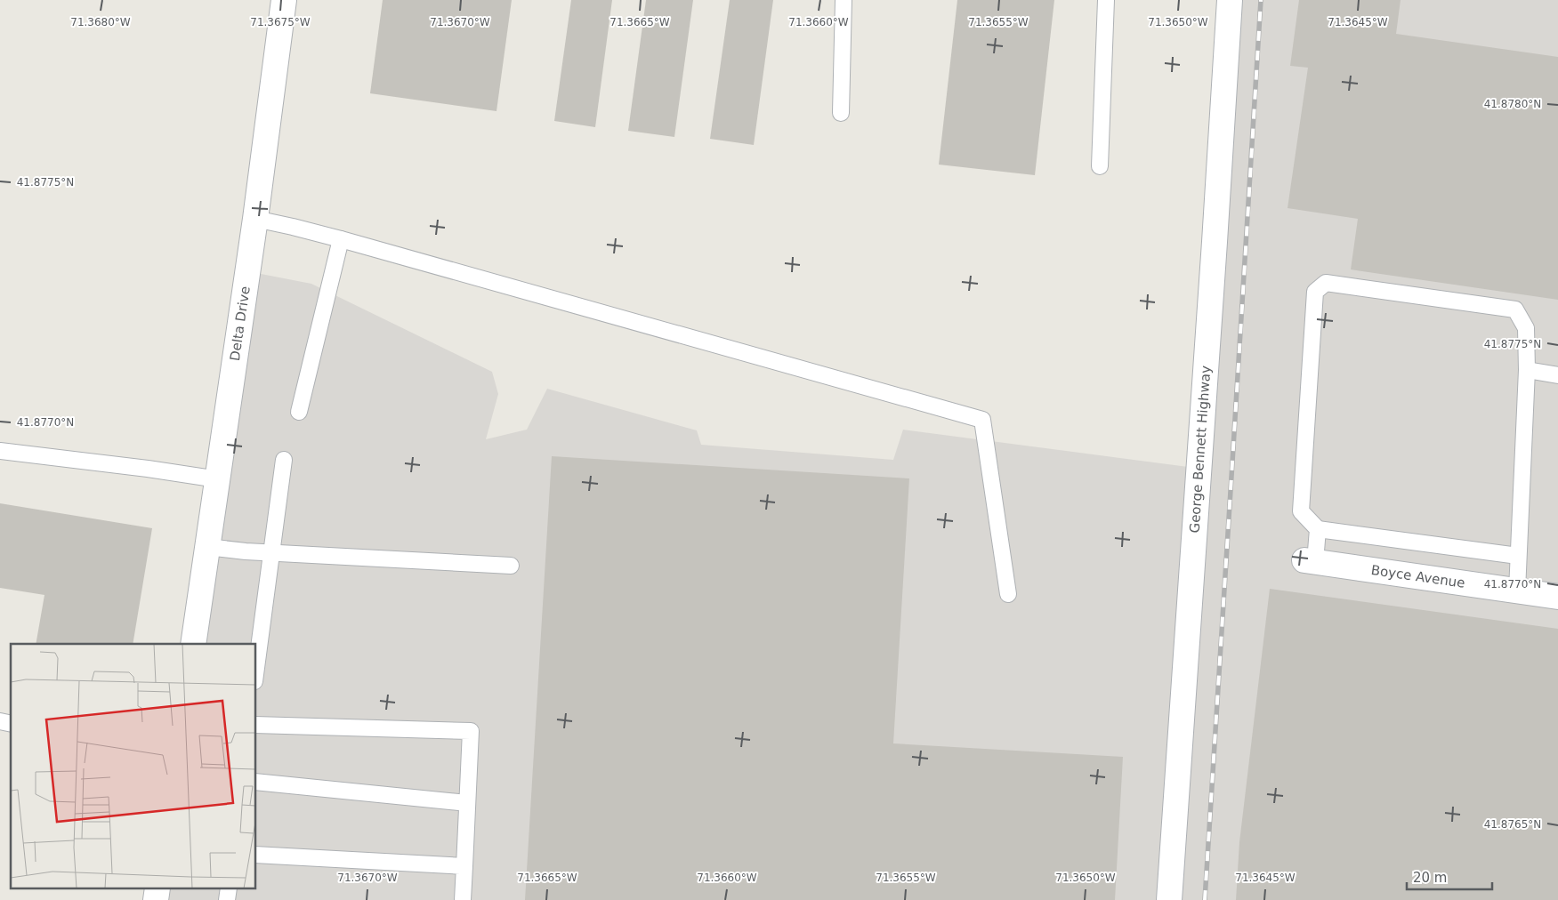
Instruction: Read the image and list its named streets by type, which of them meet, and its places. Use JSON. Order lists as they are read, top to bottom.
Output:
{
  "streets": {
    "street": ["Delta Drive", "George Bennett Highway", "Boyce Avenue"]
  },
  "scale_bar": "20 m",
  "coordinates": [
    "71.3680°W",
    "71.3675°W",
    "71.3670°W",
    "71.3665°W",
    "71.3660°W",
    "71.3655°W",
    "71.3650°W",
    "71.3645°W",
    "41.8780°N",
    "41.8775°N",
    "41.8770°N",
    "41.8765°N"
  ]
}
